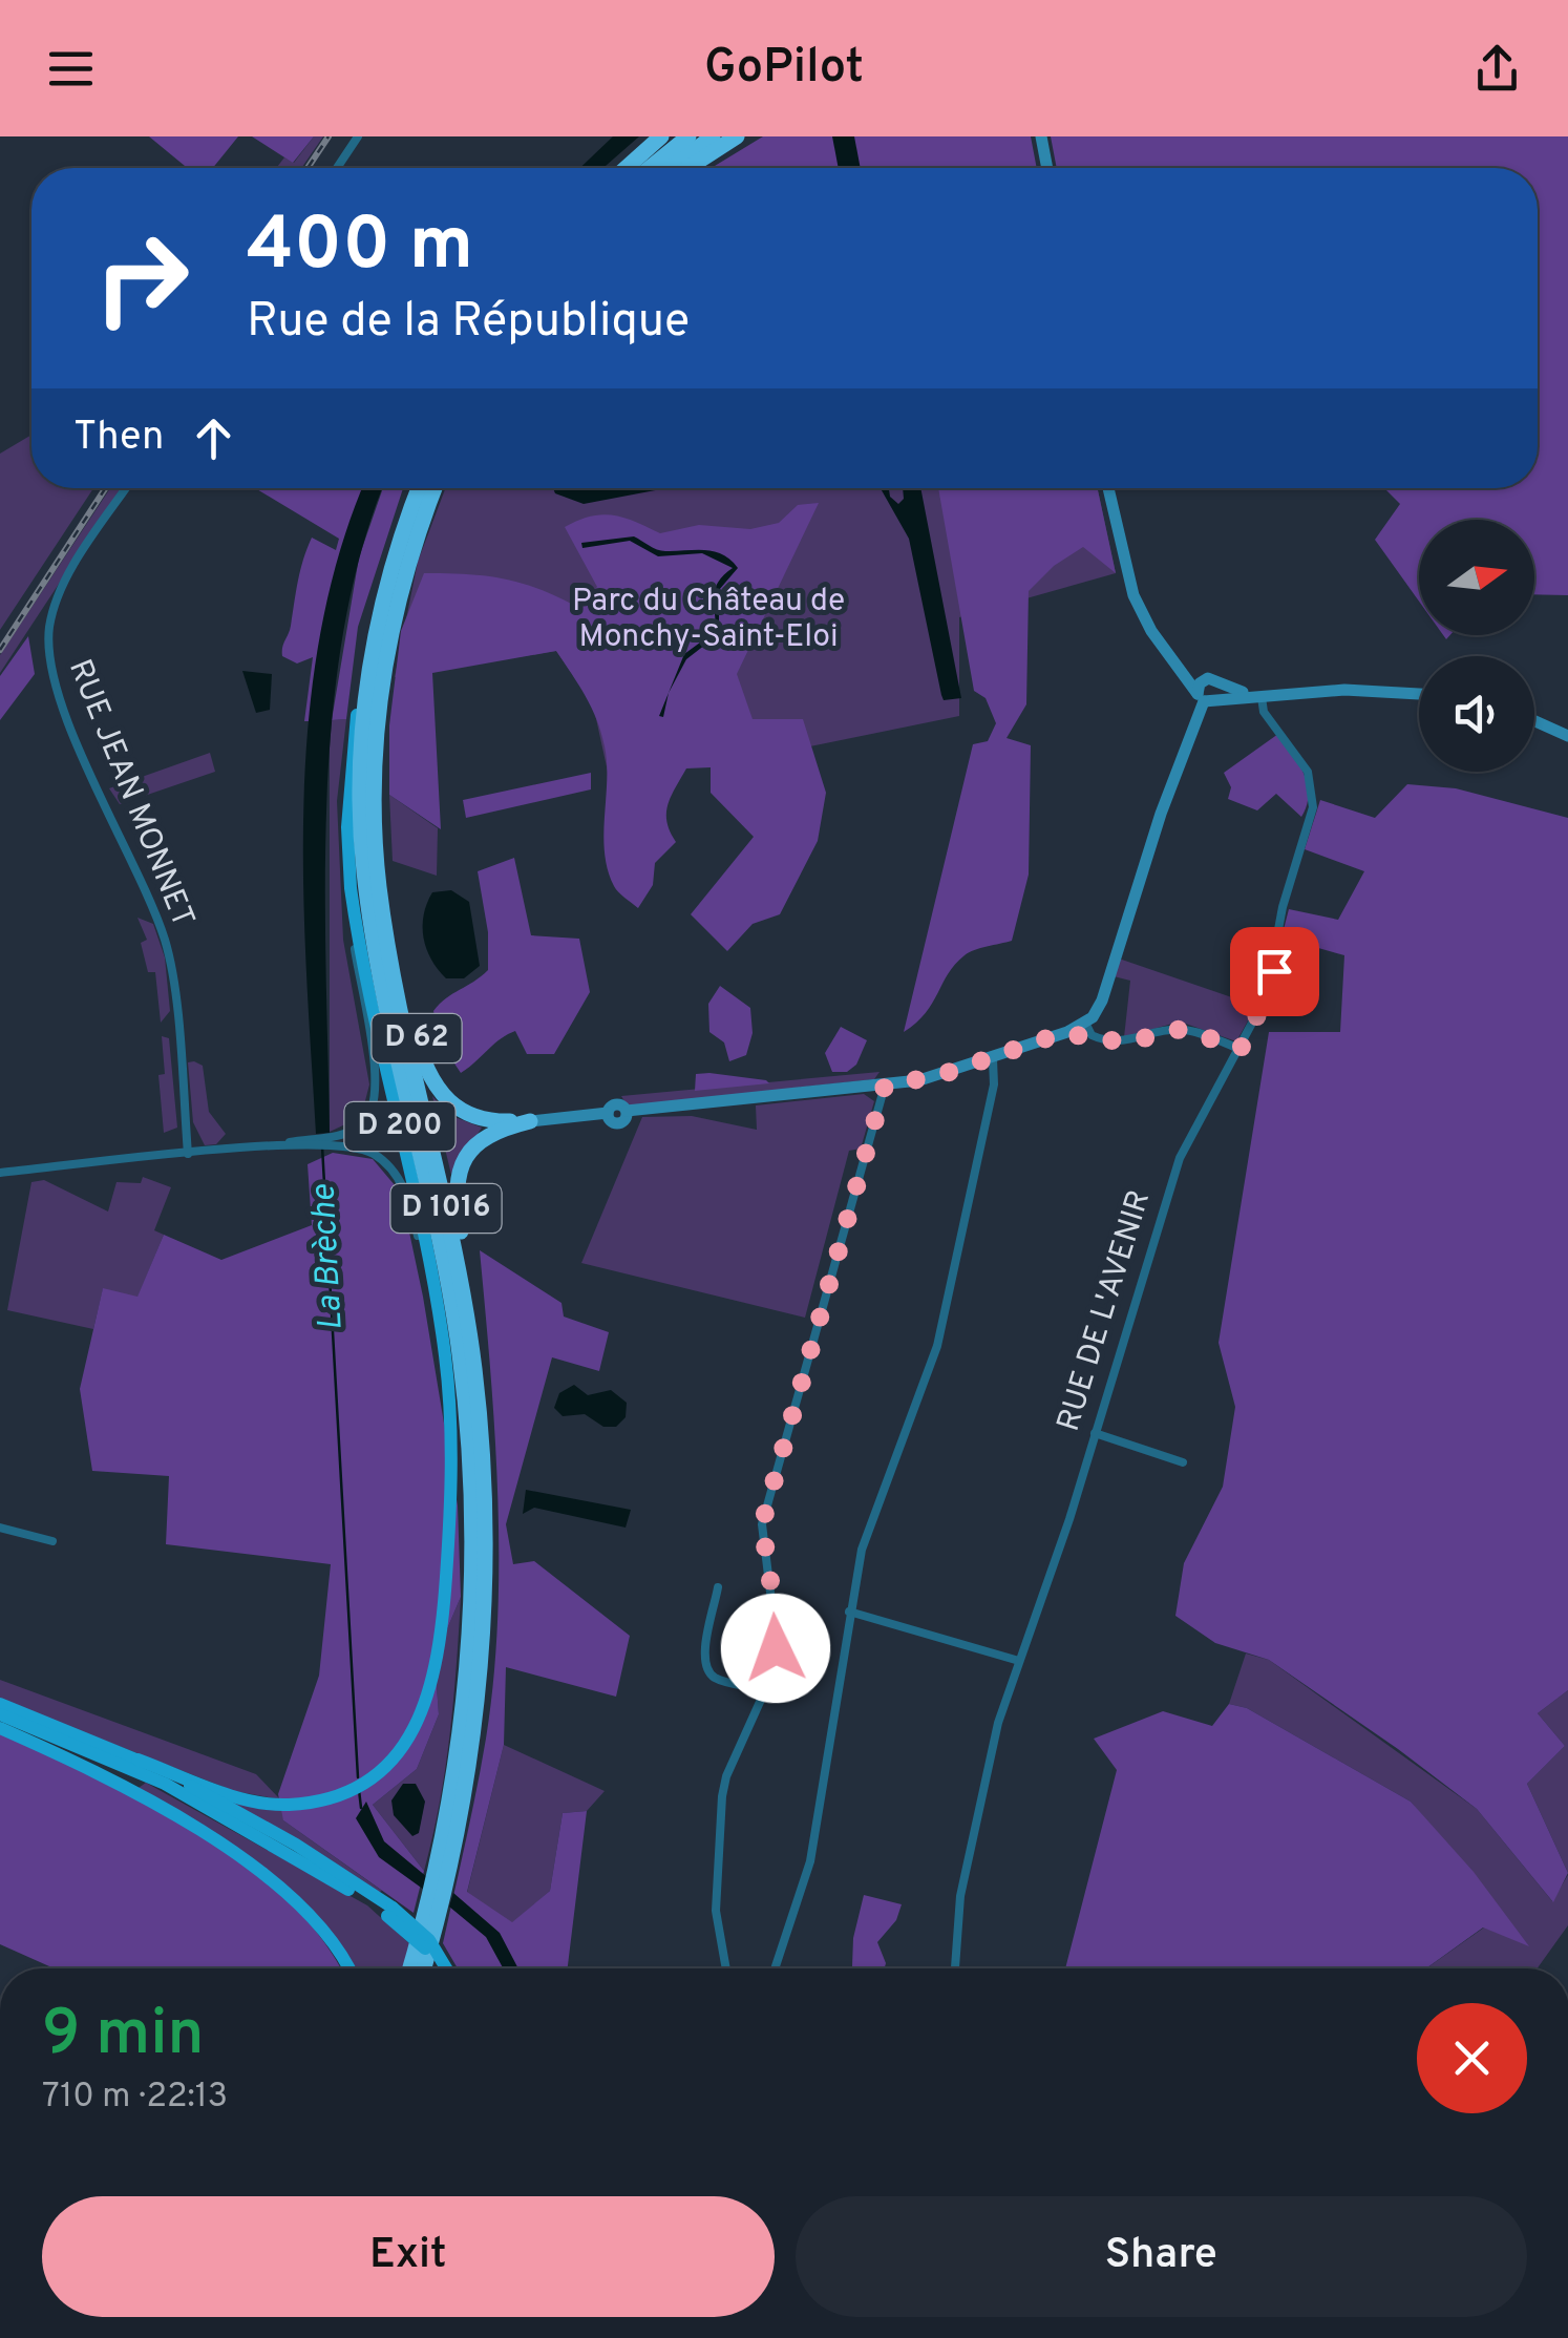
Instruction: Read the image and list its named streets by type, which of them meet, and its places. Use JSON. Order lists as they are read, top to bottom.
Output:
{
  "streets": {
    "highway": ["D 62", "D 1016"],
    "main road": ["D 200"],
    "street": ["RUE JEAN MONNET", "RUE DE L'AVENIR"]
  },
  "crossings": [
    ["D 62", "D 1016"],
    ["D 200", "D 1016"]
  ],
  "water": ["La Brèche"],
  "parks": ["Parc du Château de Monchy-Saint-Eloi"],
  "north": "right",
  "page": {
    "header": "GoPilot",
    "turn": ["400 m", "Rue de la République"],
    "then": "Then",
    "heading": ["9 min", "710 m · 22:13"],
    "buttons": ["Exit", "Share"]
  }
}
